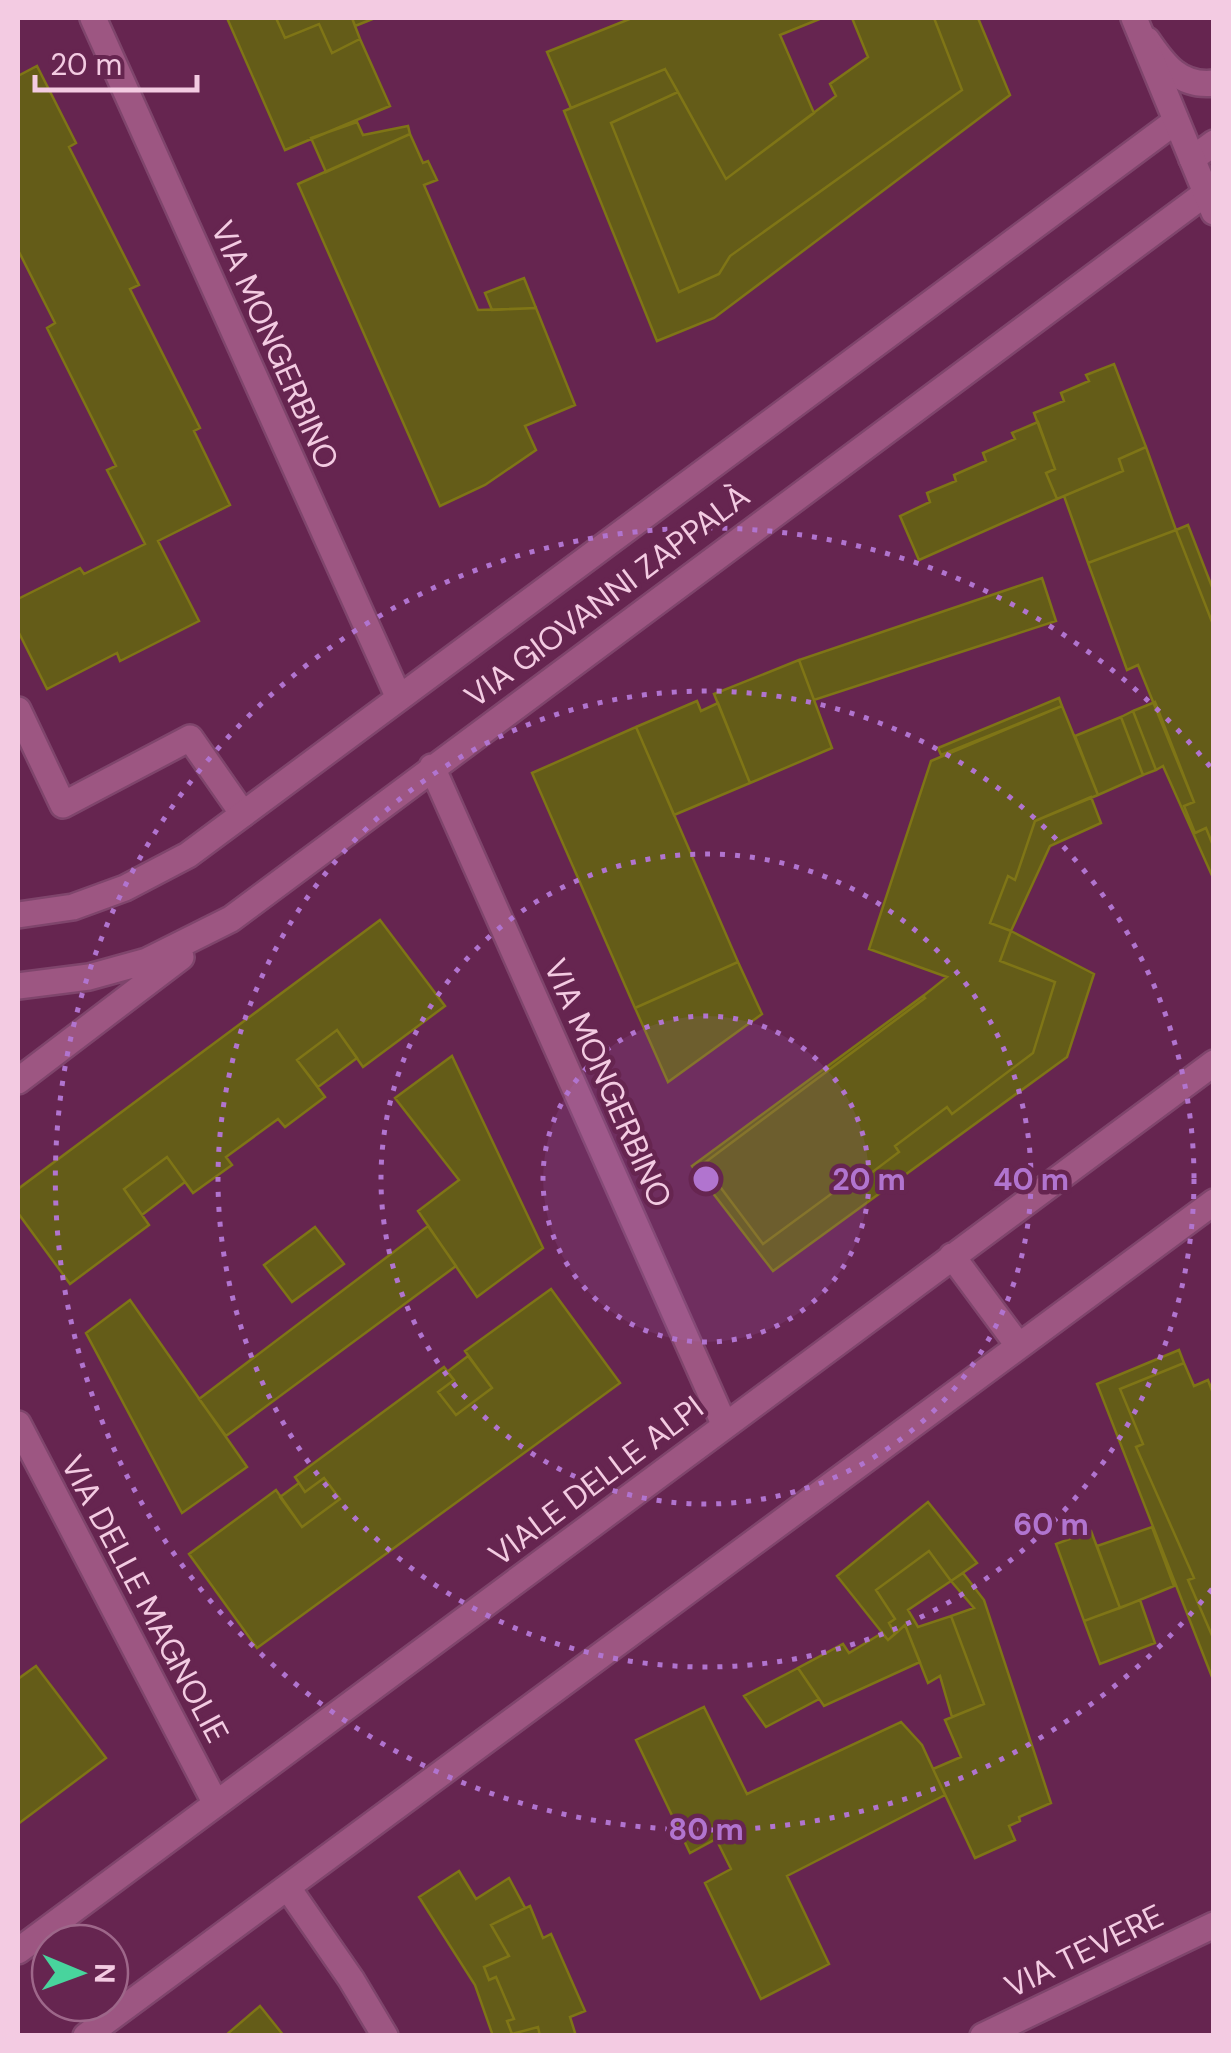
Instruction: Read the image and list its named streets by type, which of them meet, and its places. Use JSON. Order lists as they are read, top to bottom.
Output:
{
  "streets": {
    "street": [
      "VIA MONGERBINO",
      "VIA GIOVANNI ZAPPALÀ",
      "VIALE DELLE ALPI",
      "VIA DELLE MAGNOLIE",
      "VIA TEVERE"
    ]
  },
  "crossings": [
    ["VIA MONGERBINO", "VIA GIOVANNI ZAPPALÀ"],
    ["VIA MONGERBINO", "VIALE DELLE ALPI"],
    ["VIALE DELLE ALPI", "VIA DELLE MAGNOLIE"]
  ],
  "scale_bar": "20 m",
  "north": "right",
  "rings": [
    "20 m",
    "40 m",
    "60 m",
    "80 m"
  ]
}
